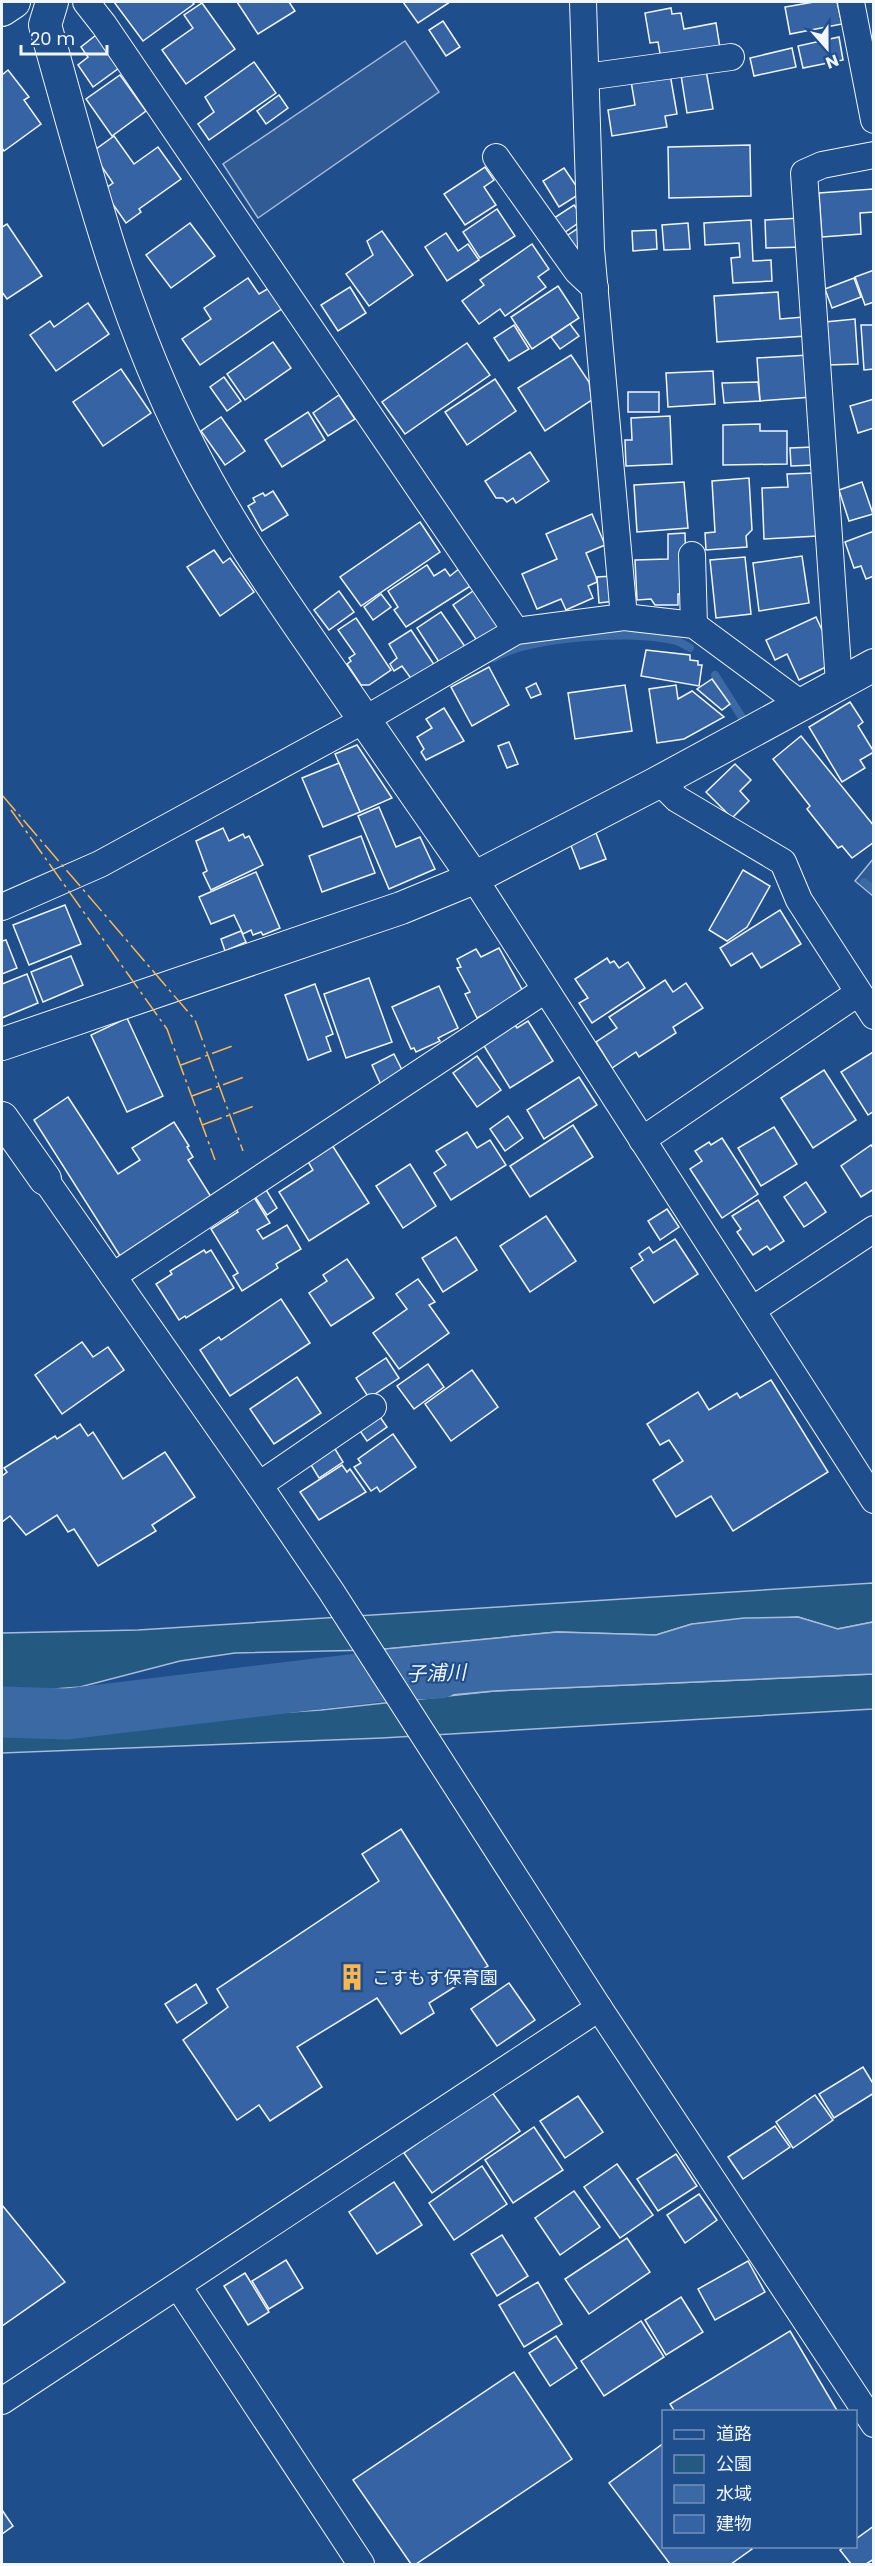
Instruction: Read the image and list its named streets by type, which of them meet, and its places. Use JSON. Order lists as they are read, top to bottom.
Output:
{
  "water": ["子浦川"],
  "places": {
    "building": ["こすもす保育園"]
  },
  "legend": [
    "道路",
    "公園",
    "水域",
    "建物"
  ],
  "scale_bar": "20 m",
  "north": "bottom"
}
